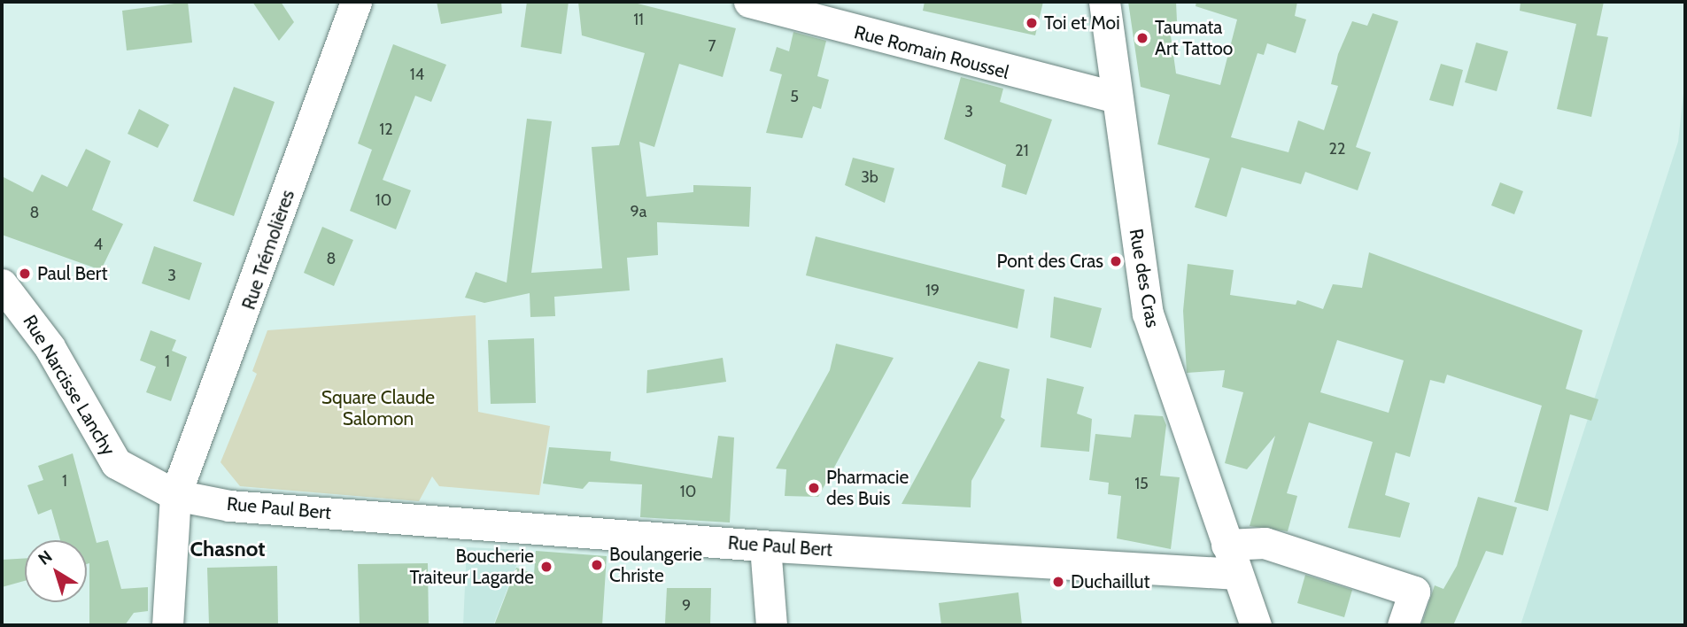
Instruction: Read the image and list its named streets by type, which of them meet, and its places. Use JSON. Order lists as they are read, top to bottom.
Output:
{
  "streets": {
    "street": [
      "Rue Romain Roussel",
      "Rue Trémolières",
      "Rue des Cras",
      "Rue Narcisse Lanchy",
      "Rue Paul Bert"
    ]
  },
  "crossings": [
    ["Rue Romain Roussel", "Rue des Cras"],
    ["Rue Trémolières", "Rue Narcisse Lanchy"],
    ["Rue Trémolières", "Rue Paul Bert"],
    ["Rue des Cras", "Rue Paul Bert"],
    ["Rue Narcisse Lanchy", "Rue Paul Bert"]
  ],
  "districts": ["Chasnot"],
  "parks": ["Square Claude Salomon"],
  "places": [
    "Toi et Moi",
    "Taumata Art Tattoo",
    "Pont des Cras",
    "Paul Bert",
    "Pharmacie des Buis",
    "Boulangerie Christe",
    "Boucherie Traiteur Lagarde",
    "Duchaillut"
  ],
  "house_numbers": [
    "11",
    "7",
    "14",
    "5",
    "3",
    "12",
    "22",
    "21",
    "3b",
    "10",
    "9a",
    "8",
    "4",
    "8",
    "3",
    "19",
    "1",
    "1",
    "15",
    "10",
    "9"
  ],
  "north": "top left"
}
